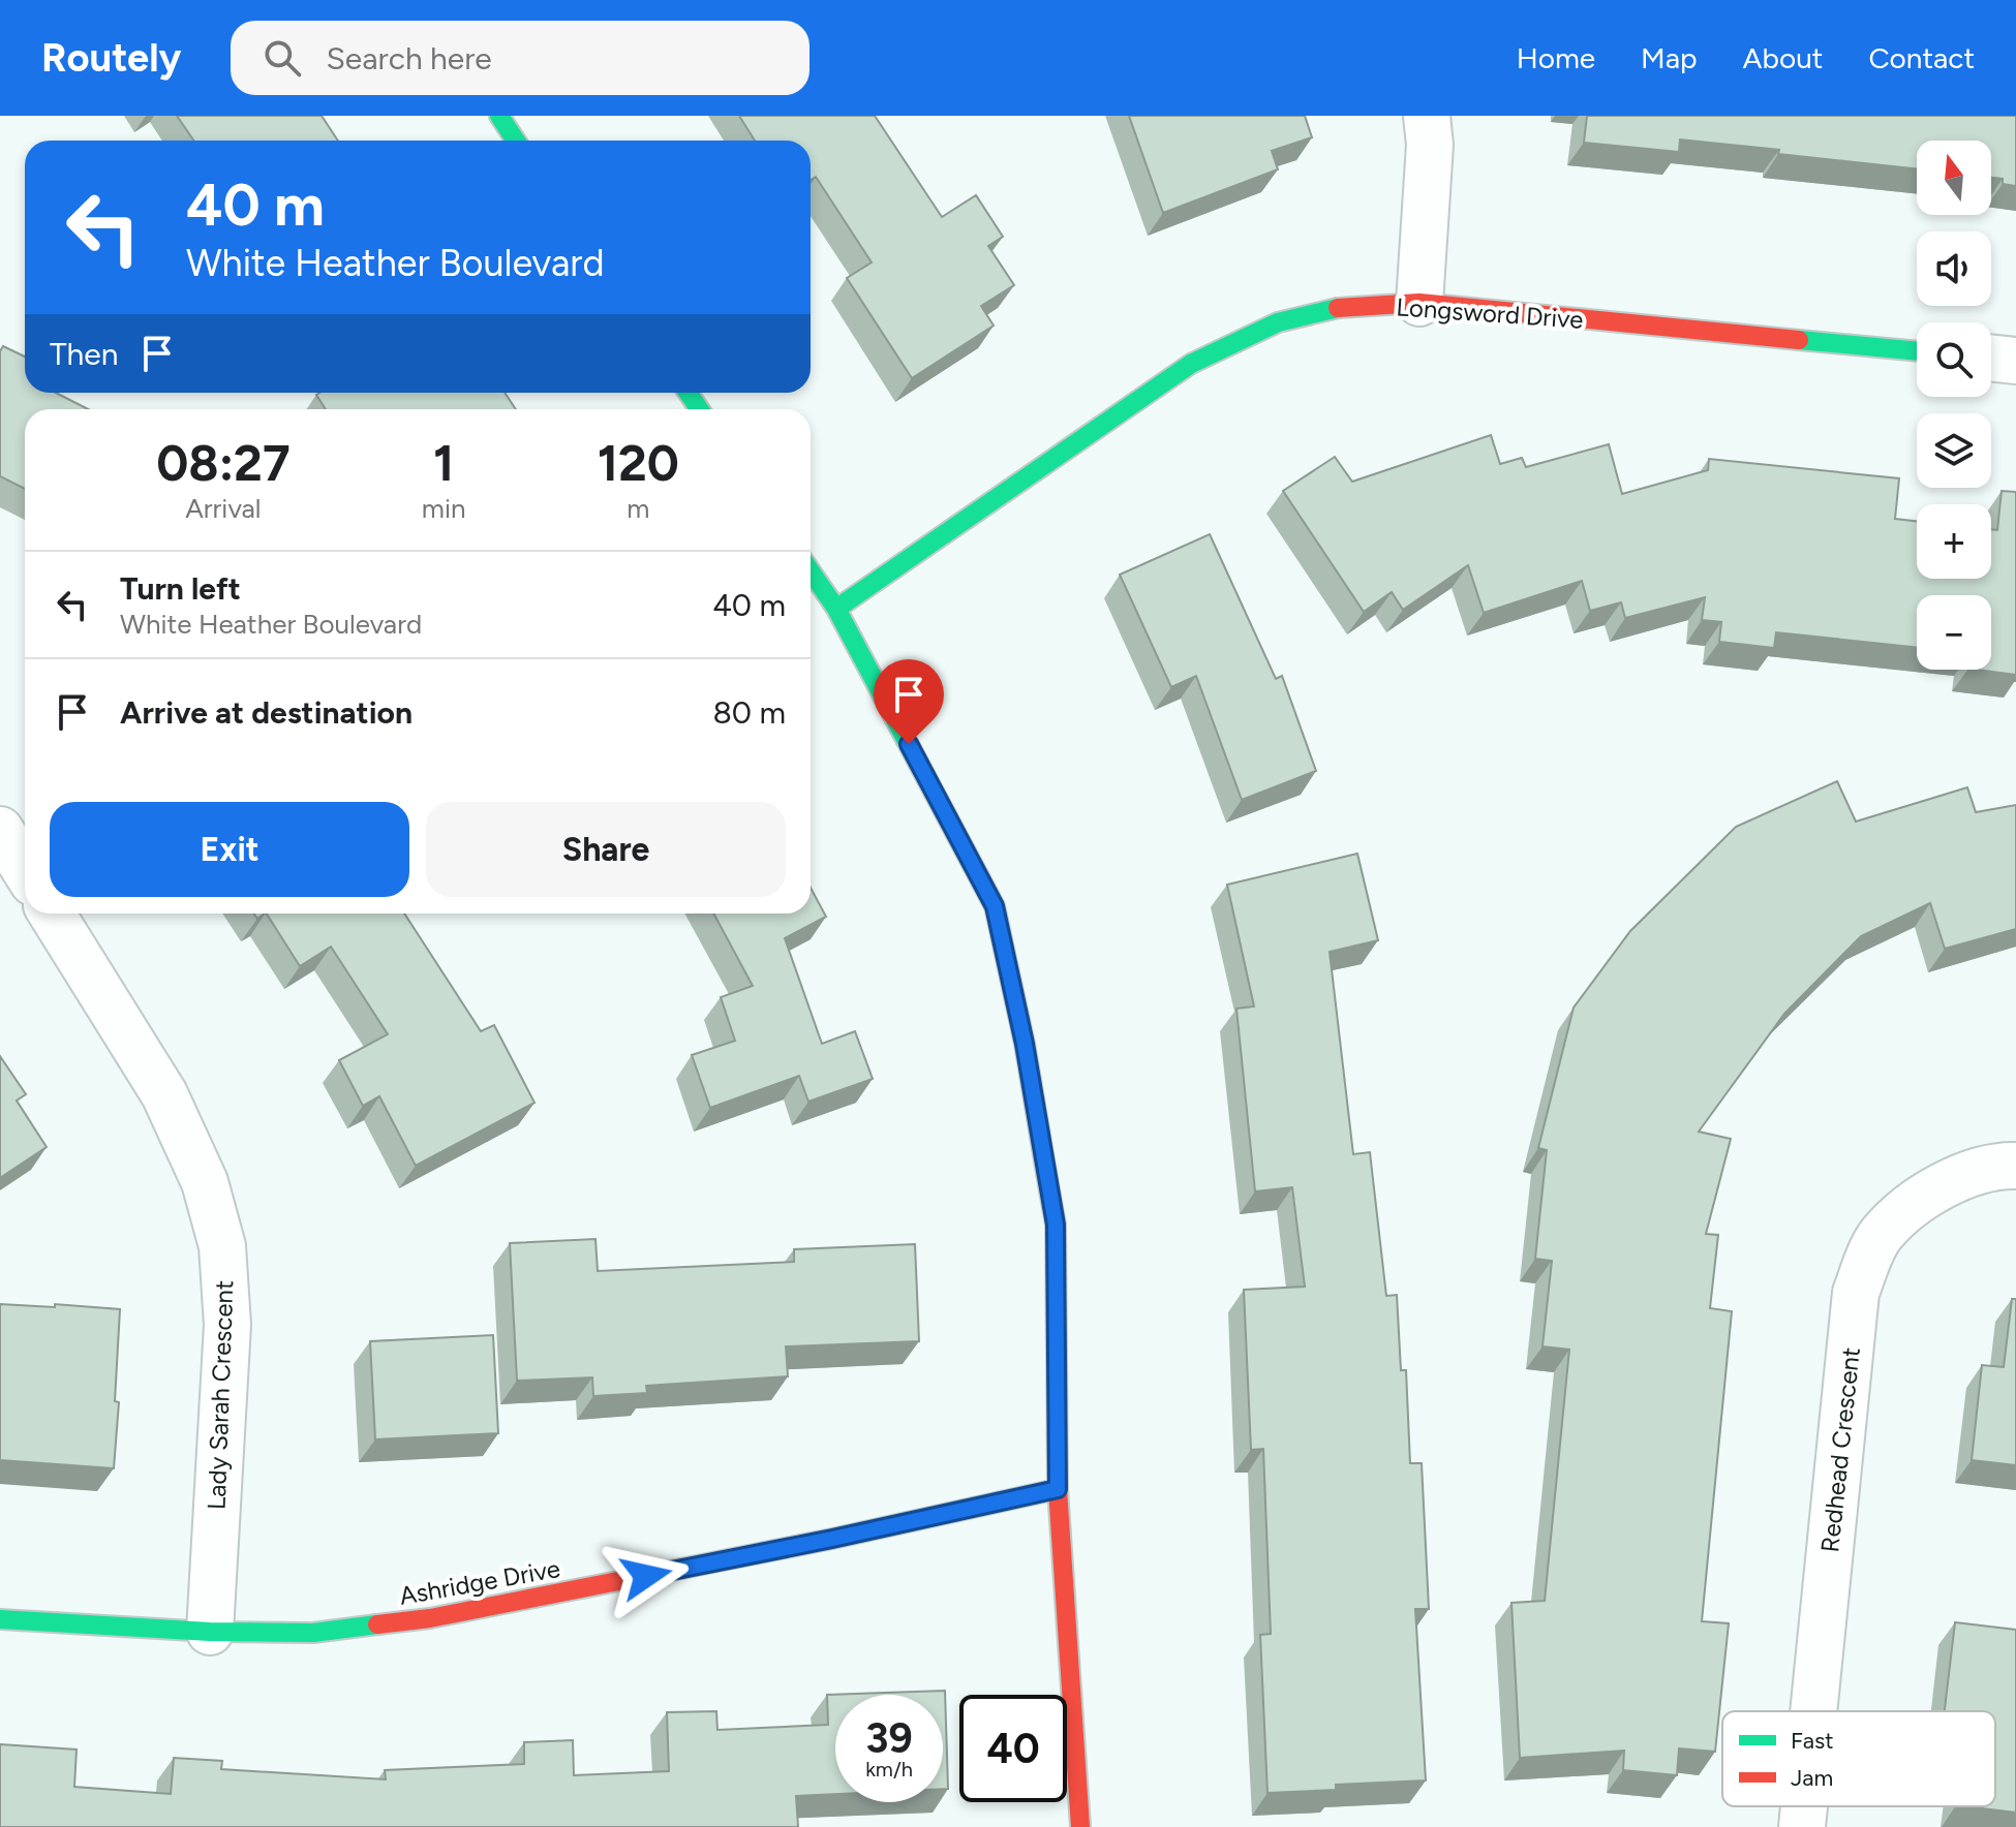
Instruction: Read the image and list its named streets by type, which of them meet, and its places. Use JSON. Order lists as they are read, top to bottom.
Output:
{
  "streets": {
    "street": [
      "Longsword Drive",
      "Lady Sarah Crescent",
      "Redhead Crescent",
      "Ashridge Drive"
    ]
  },
  "crossings": [
    ["Lady Sarah Crescent", "Ashridge Drive"]
  ],
  "legend": ["Fast", "Jam"],
  "north": "top",
  "page": {
    "header": "Routely",
    "search": "Search here",
    "nav": [
      "Home",
      "Map",
      "About",
      "Contact"
    ],
    "map_buttons": ["+", "−"],
    "turn": ["40 m", "White Heather Boulevard"],
    "then": "Then",
    "eta": [
      "08:27",
      "Arrival",
      "1",
      "min",
      "120",
      "m"
    ],
    "list": [
      {
        "name": "Turn left",
        "note": "White Heather Boulevard",
        "value": "40 m"
      },
      {
        "name": "Arrive at destination",
        "value": "80 m"
      }
    ],
    "buttons": ["Exit", "Share"],
    "speed": "39 km/h",
    "limit": "40"
  }
}
